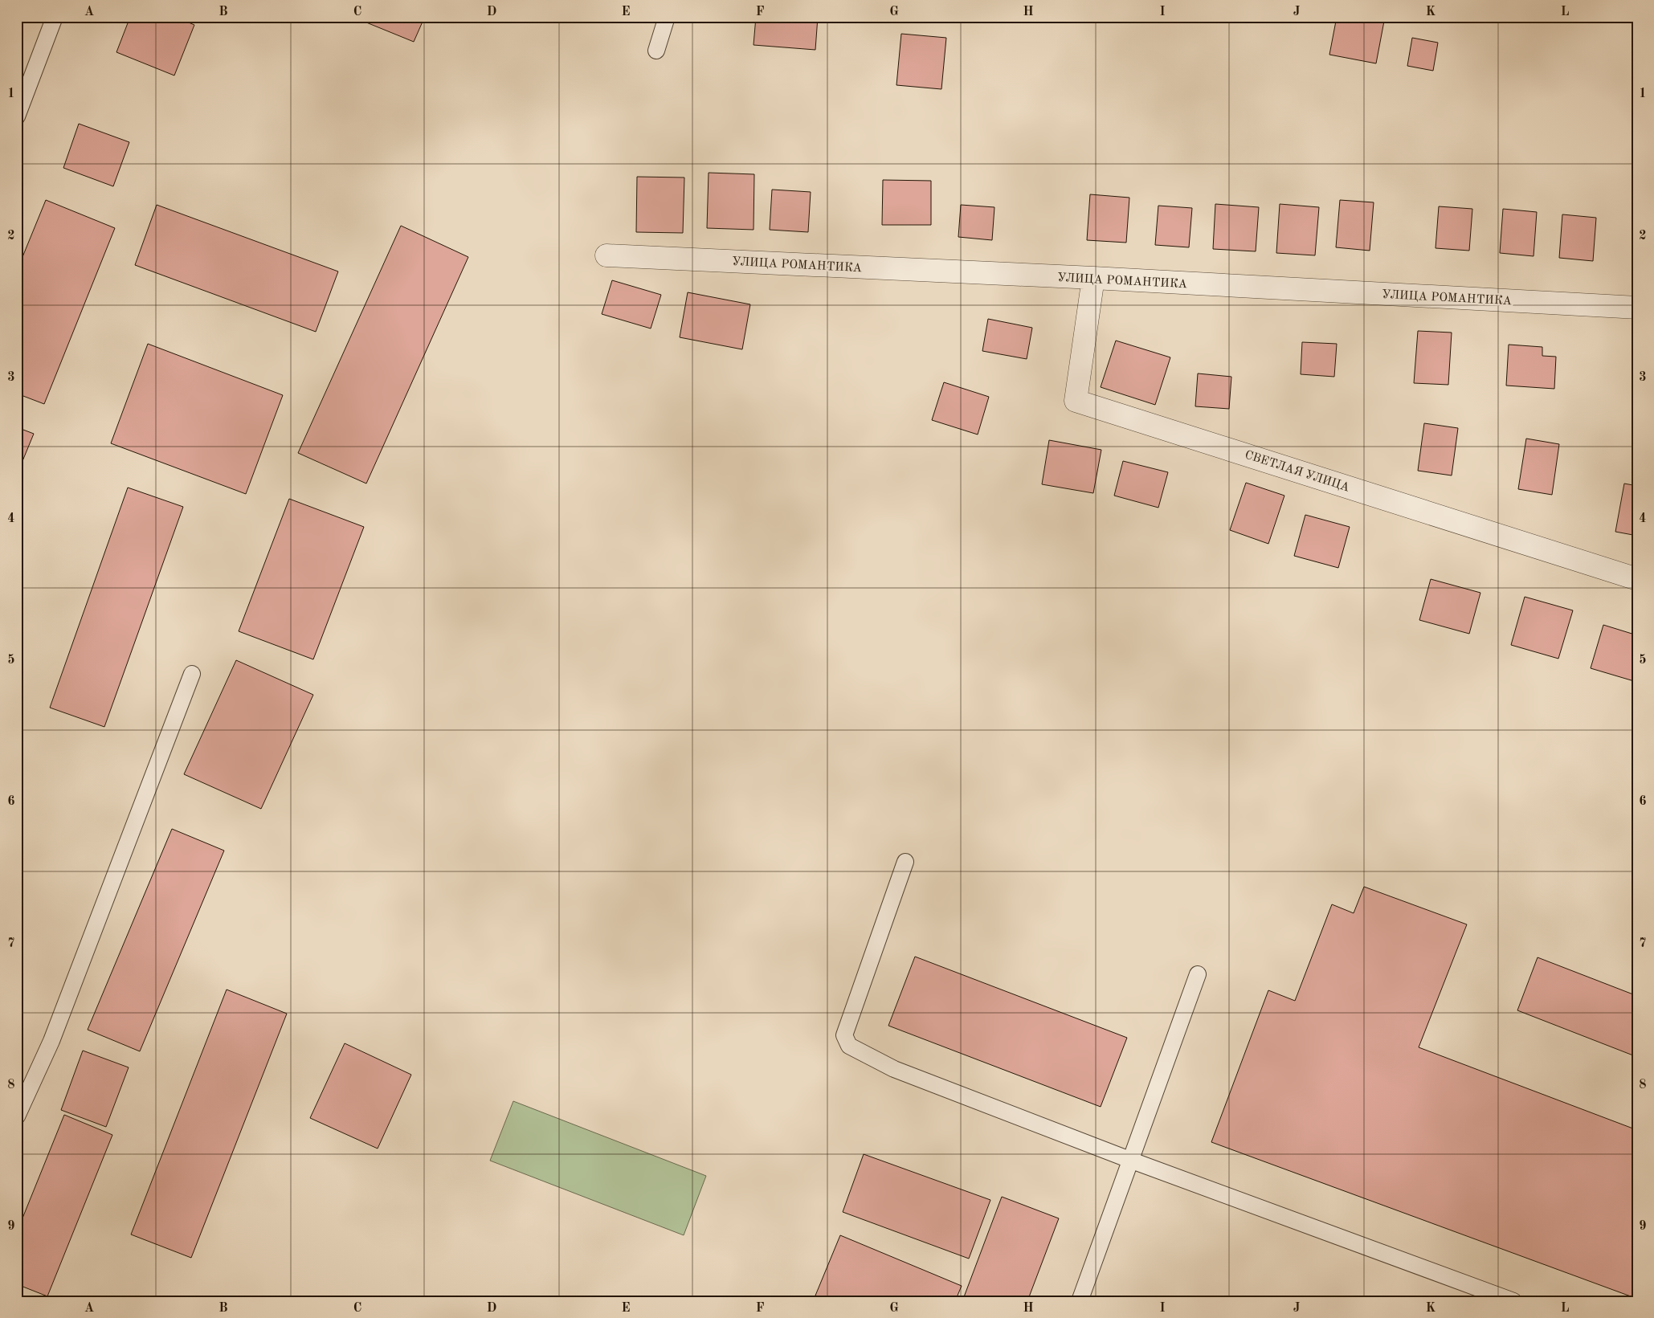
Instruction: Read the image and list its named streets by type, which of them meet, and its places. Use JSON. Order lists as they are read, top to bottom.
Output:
{
  "streets": {
    "street": ["УЛИЦА РОМАНТИКА", "СВЕТЛАЯ УЛИЦА"]
  },
  "crossings": [
    ["УЛИЦА РОМАНТИКА", "СВЕТЛАЯ УЛИЦА"]
  ],
  "grid": {
    "columns": [
      "A",
      "B",
      "C",
      "D",
      "E",
      "F",
      "G",
      "H",
      "I",
      "J",
      "K",
      "L"
    ],
    "rows": [
      "1",
      "2",
      "3",
      "4",
      "5",
      "6",
      "7",
      "8",
      "9"
    ]
  }
}
